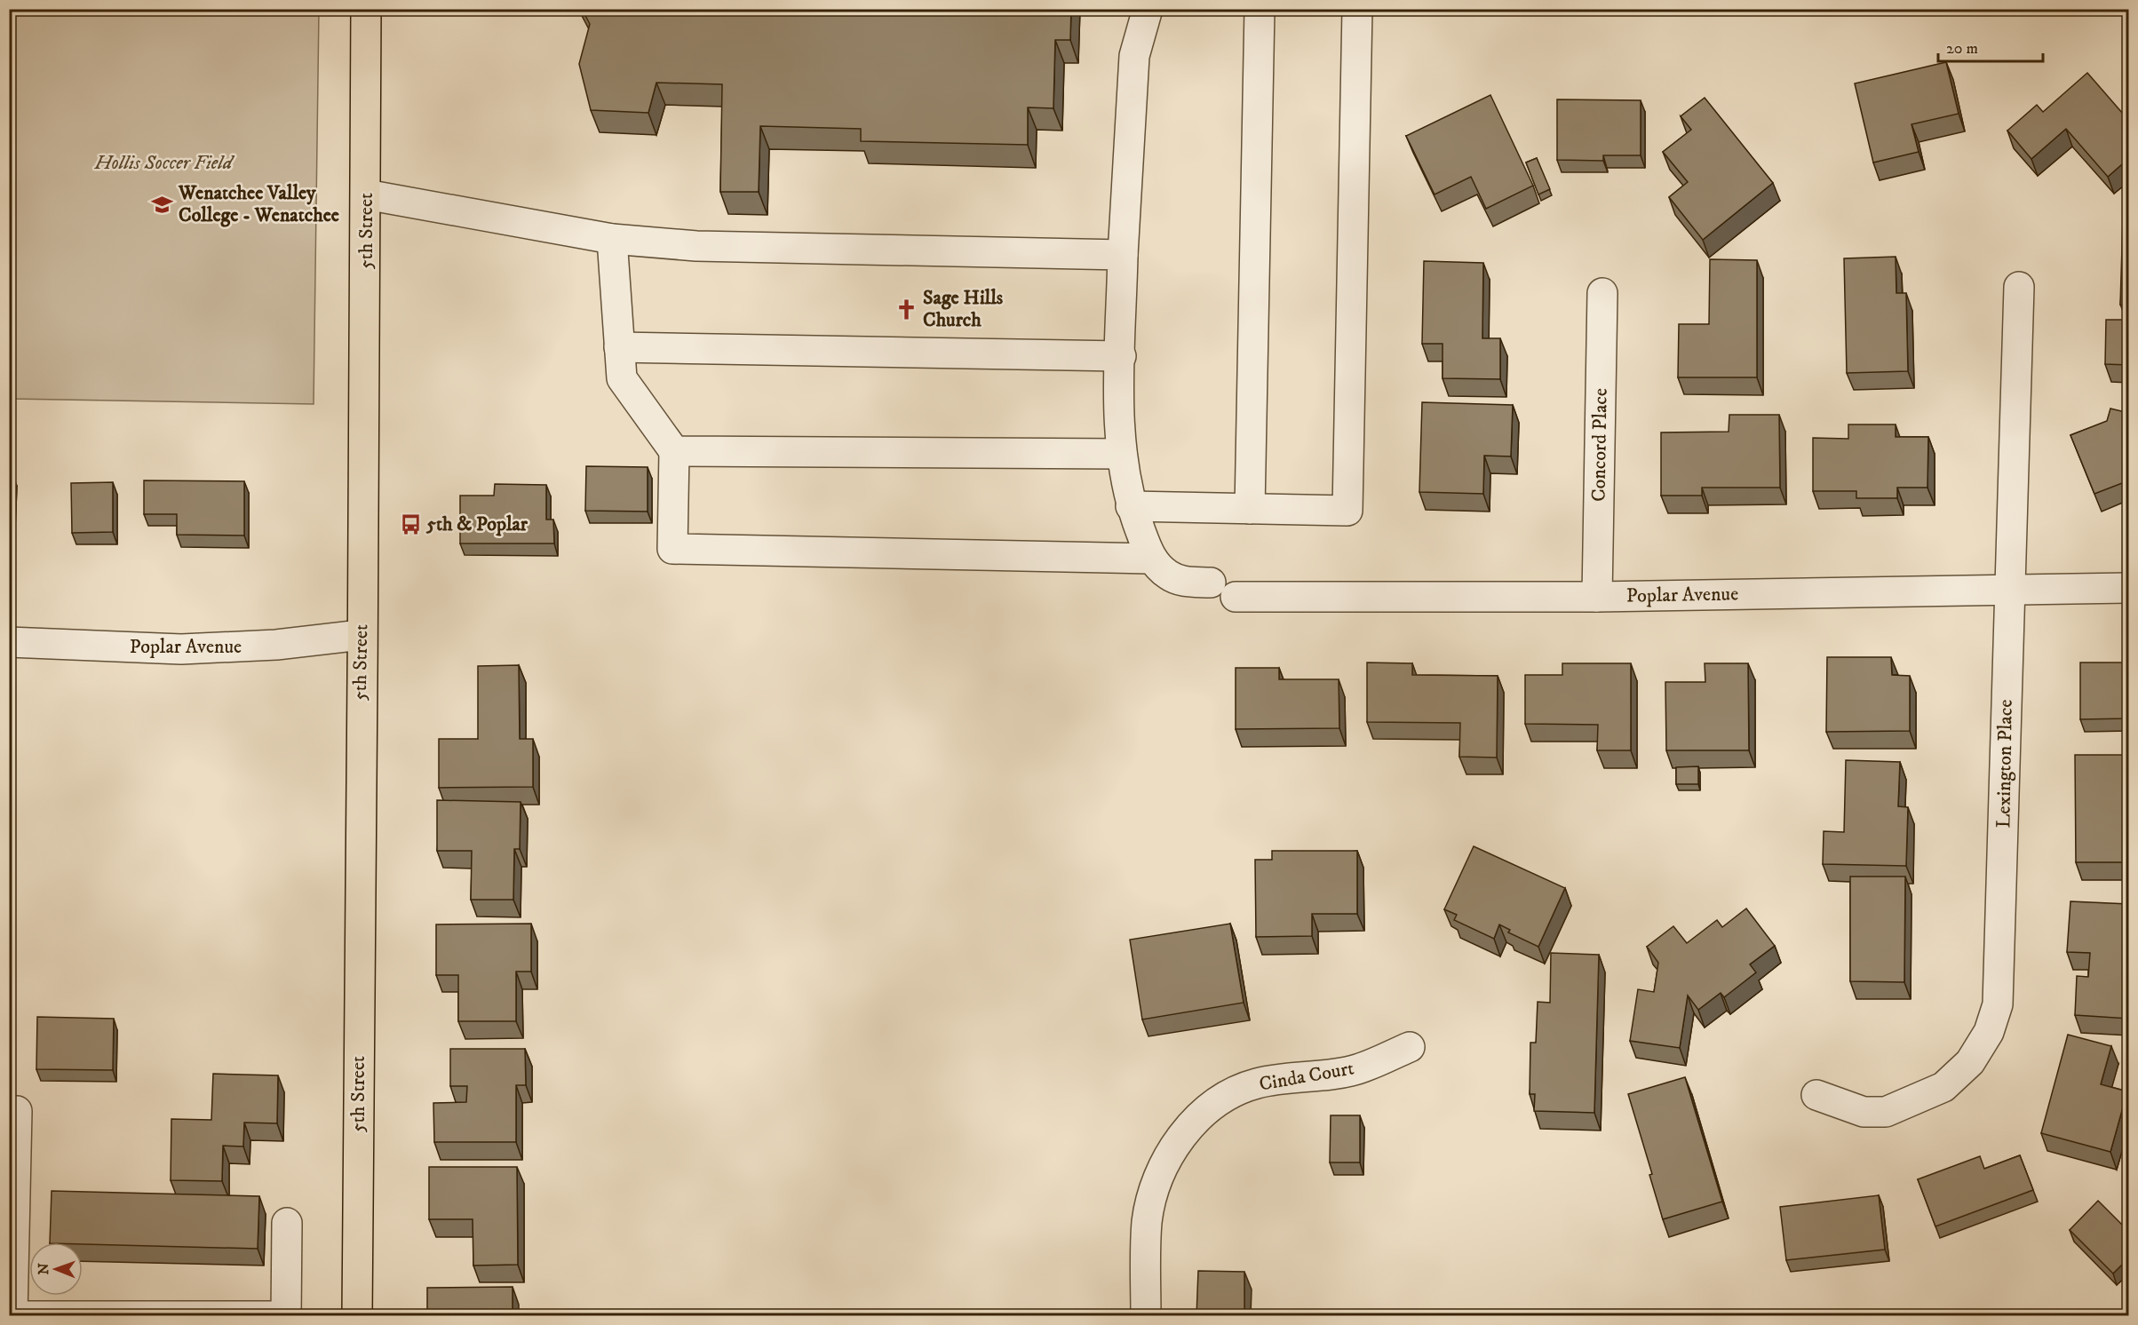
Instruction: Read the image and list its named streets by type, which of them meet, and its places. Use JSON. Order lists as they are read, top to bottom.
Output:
{
  "streets": {
    "main road": ["5th Street"],
    "street": [
      "Concord Place",
      "Poplar Avenue",
      "Lexington Place",
      "Cinda Court"
    ]
  },
  "crossings": [
    ["5th Street", "Poplar Avenue"],
    ["Concord Place", "Poplar Avenue"],
    ["Poplar Avenue", "Lexington Place"]
  ],
  "parks": ["Hollis Soccer Field"],
  "places": {
    "school or university": ["Wenatchee Valley College - Wenatchee"],
    "church": ["Sage Hills Church"],
    "bus stop": ["5th & Poplar"]
  },
  "scale_bar": "20 m",
  "north": "left"
}
